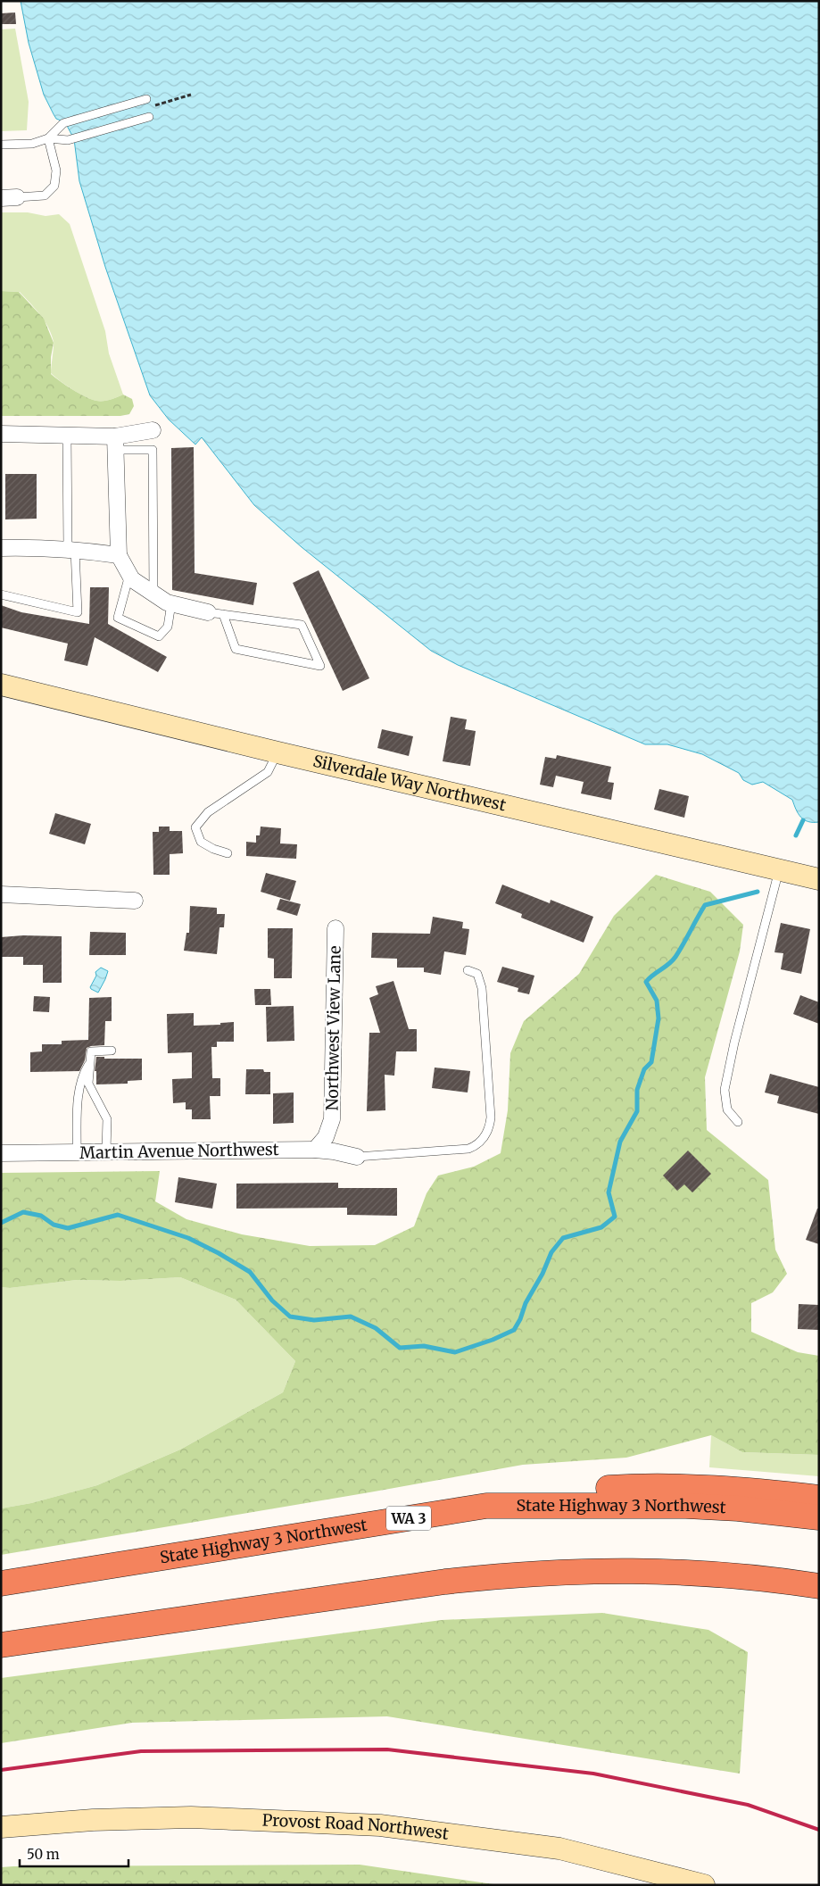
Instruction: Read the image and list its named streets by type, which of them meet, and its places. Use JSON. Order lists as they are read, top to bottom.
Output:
{
  "streets": {
    "highway": ["State Highway 3 Northwest", "WA 3"],
    "main road": ["Silverdale Way Northwest", "Provost Road Northwest"],
    "street": ["Northwest View Lane", "Martin Avenue Northwest"]
  },
  "crossings": [
    ["Northwest View Lane", "Martin Avenue Northwest"]
  ],
  "scale_bar": "50 m"
}
